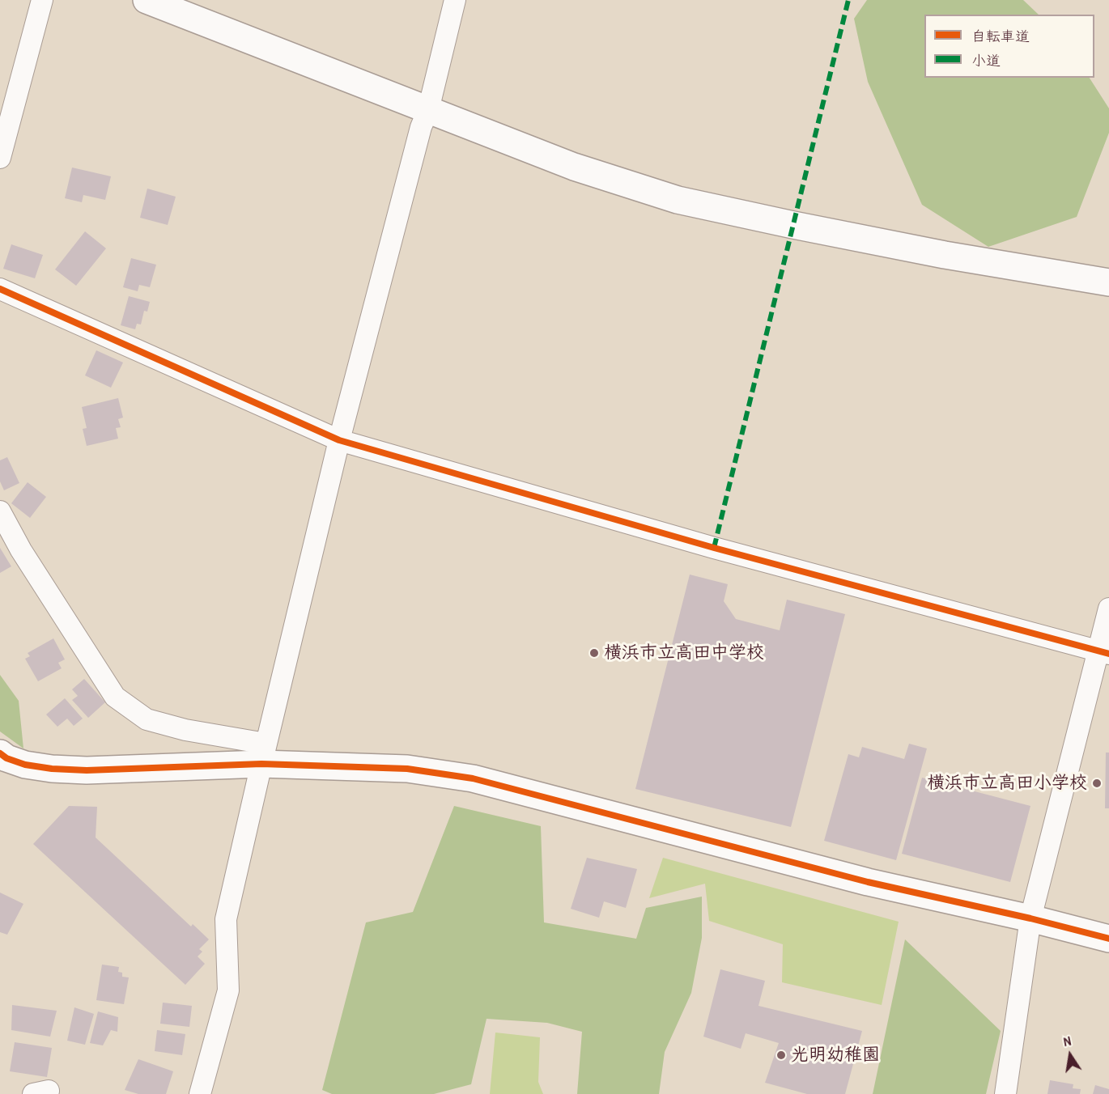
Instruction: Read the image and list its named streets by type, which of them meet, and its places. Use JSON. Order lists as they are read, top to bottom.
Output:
{
  "places": ["横浜市立高田中学校", "横浜市立高田小学校", "光明幼稚園"],
  "legend": ["自転車道", "小道"],
  "north": "top"
}
